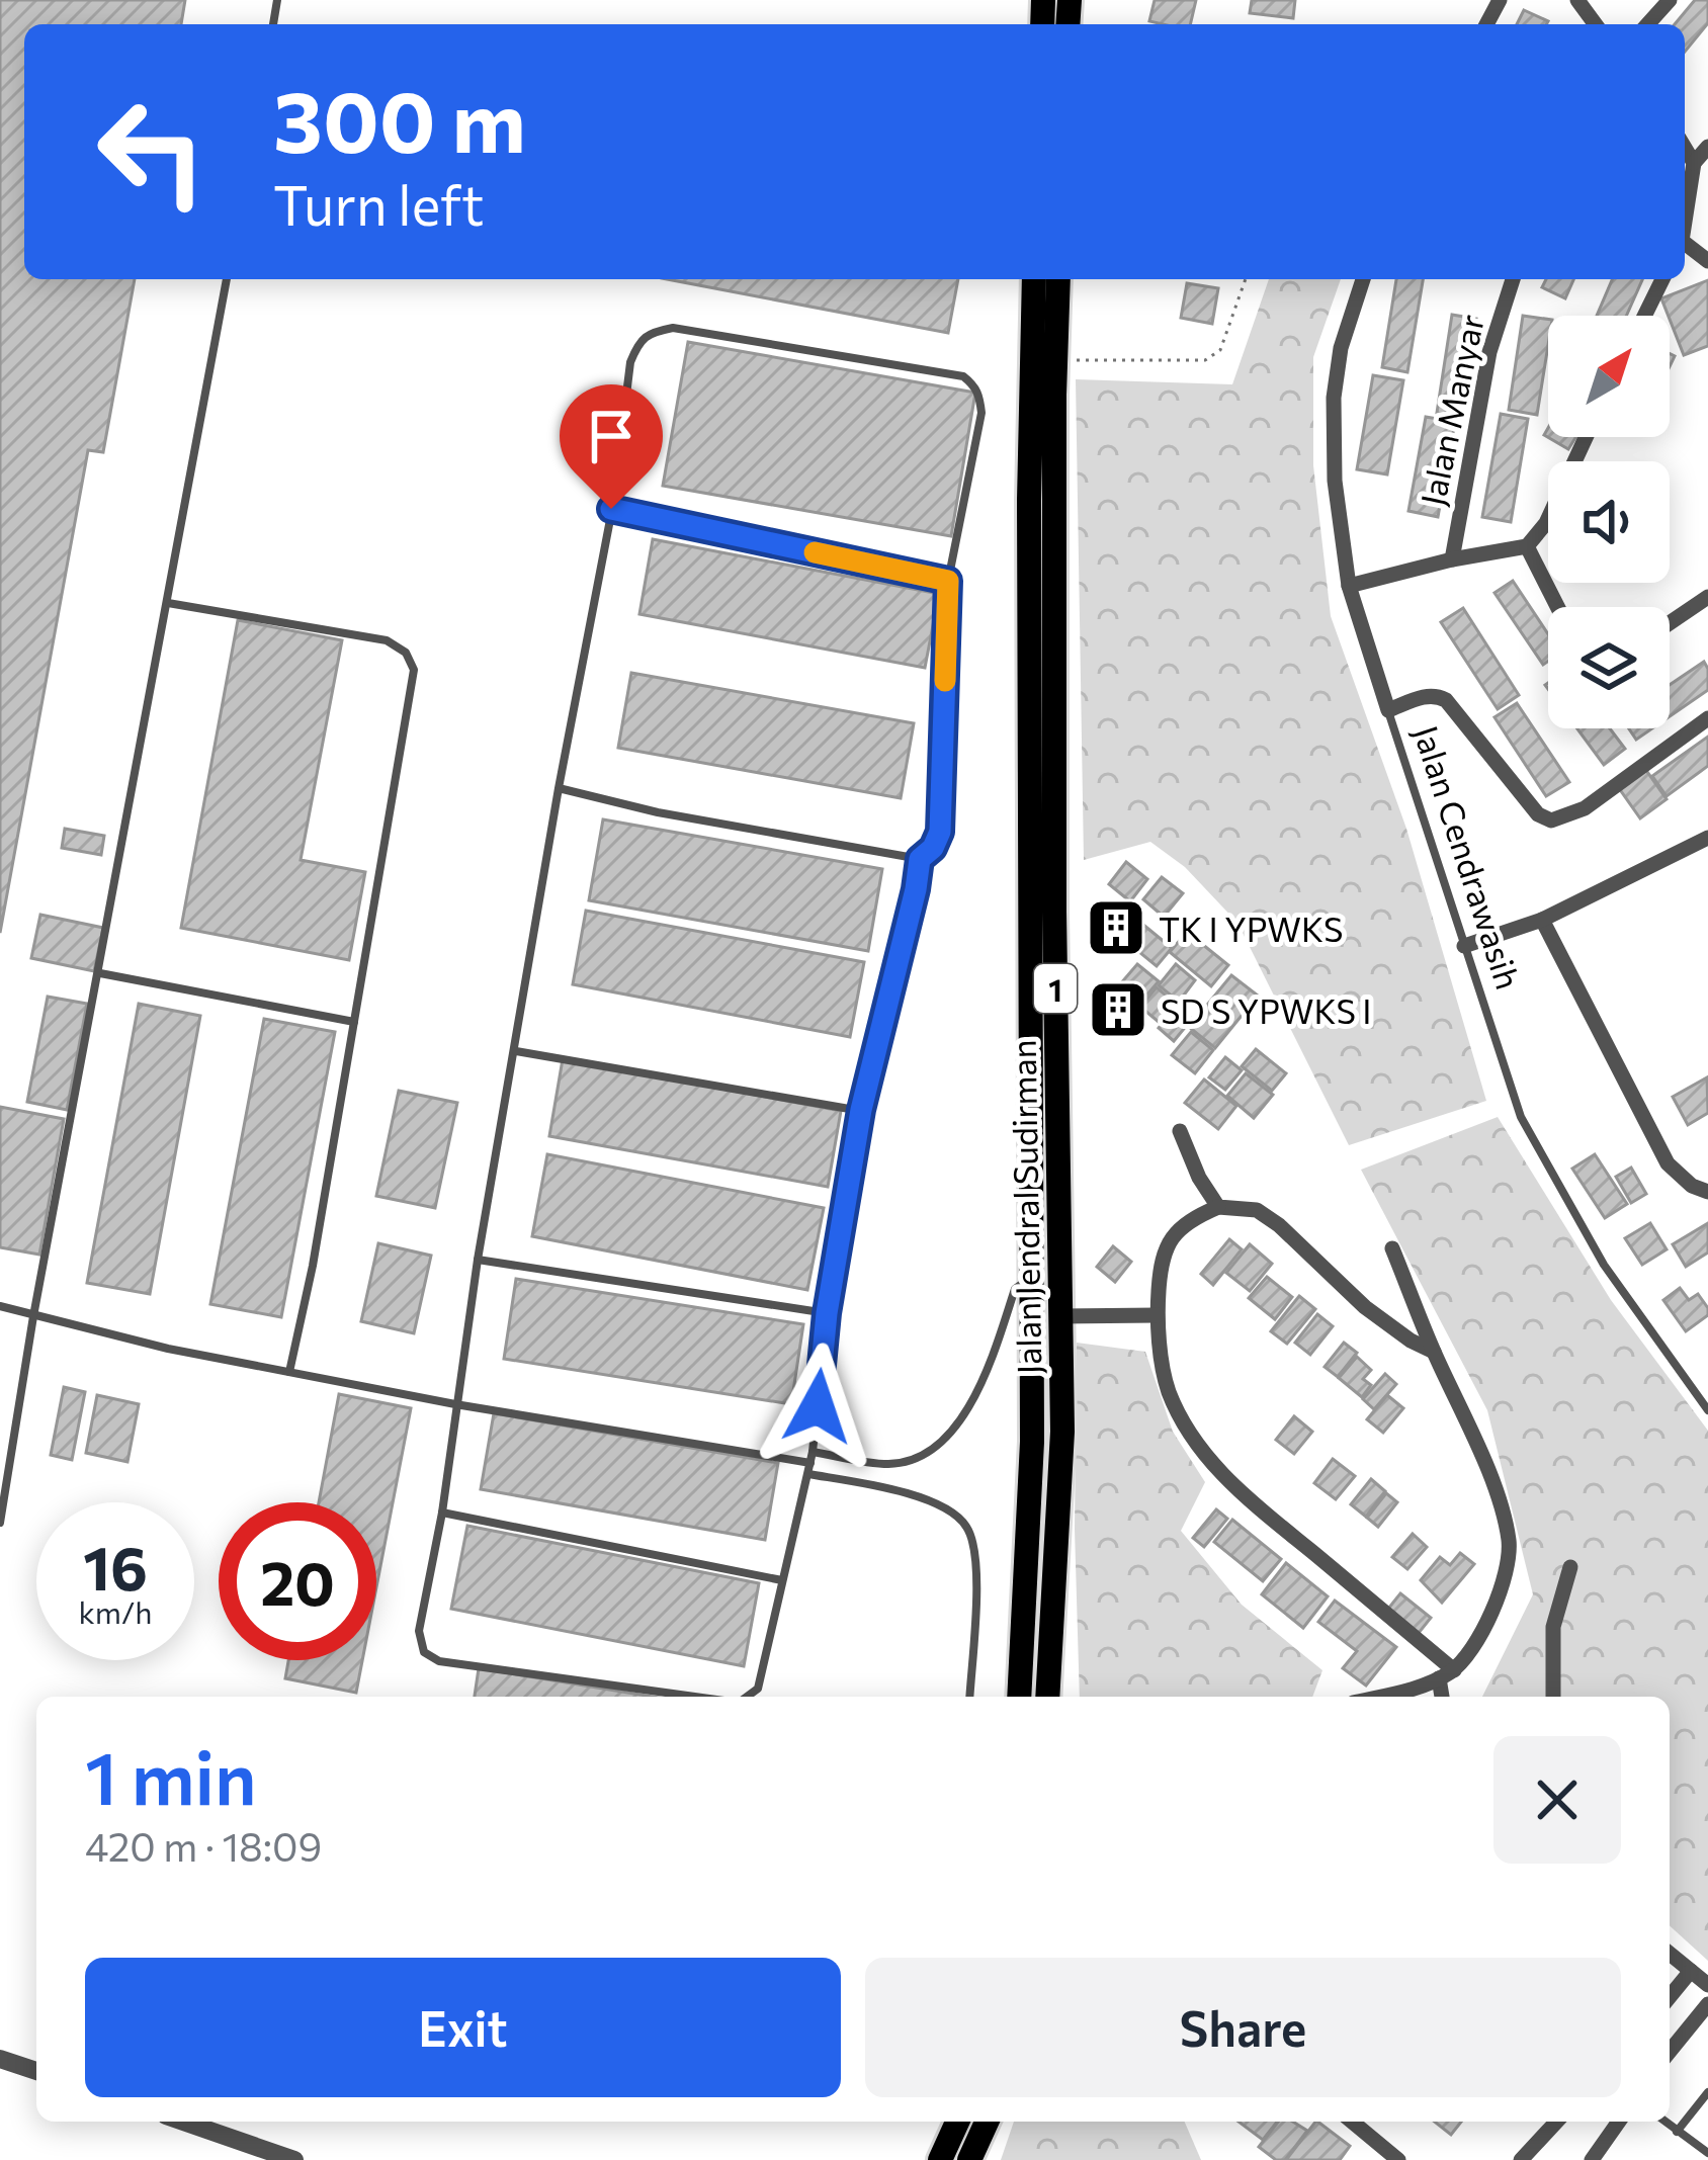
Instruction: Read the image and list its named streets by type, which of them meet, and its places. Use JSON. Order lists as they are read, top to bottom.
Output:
{
  "streets": {
    "highway": ["1", "Jalan Jendral Sudirman"],
    "street": ["Jalan Manyar", "Jalan Cendrawasih"]
  },
  "places": {
    "building": ["TK I YPWKS", "SD S YPWKS I"]
  },
  "north": "top right",
  "page": {
    "turn": ["300 m", "Turn left"],
    "speed": "16 km/h",
    "limit": "20",
    "heading": ["1 min", "420 m · 18:09"],
    "buttons": ["Exit", "Share"]
  }
}
